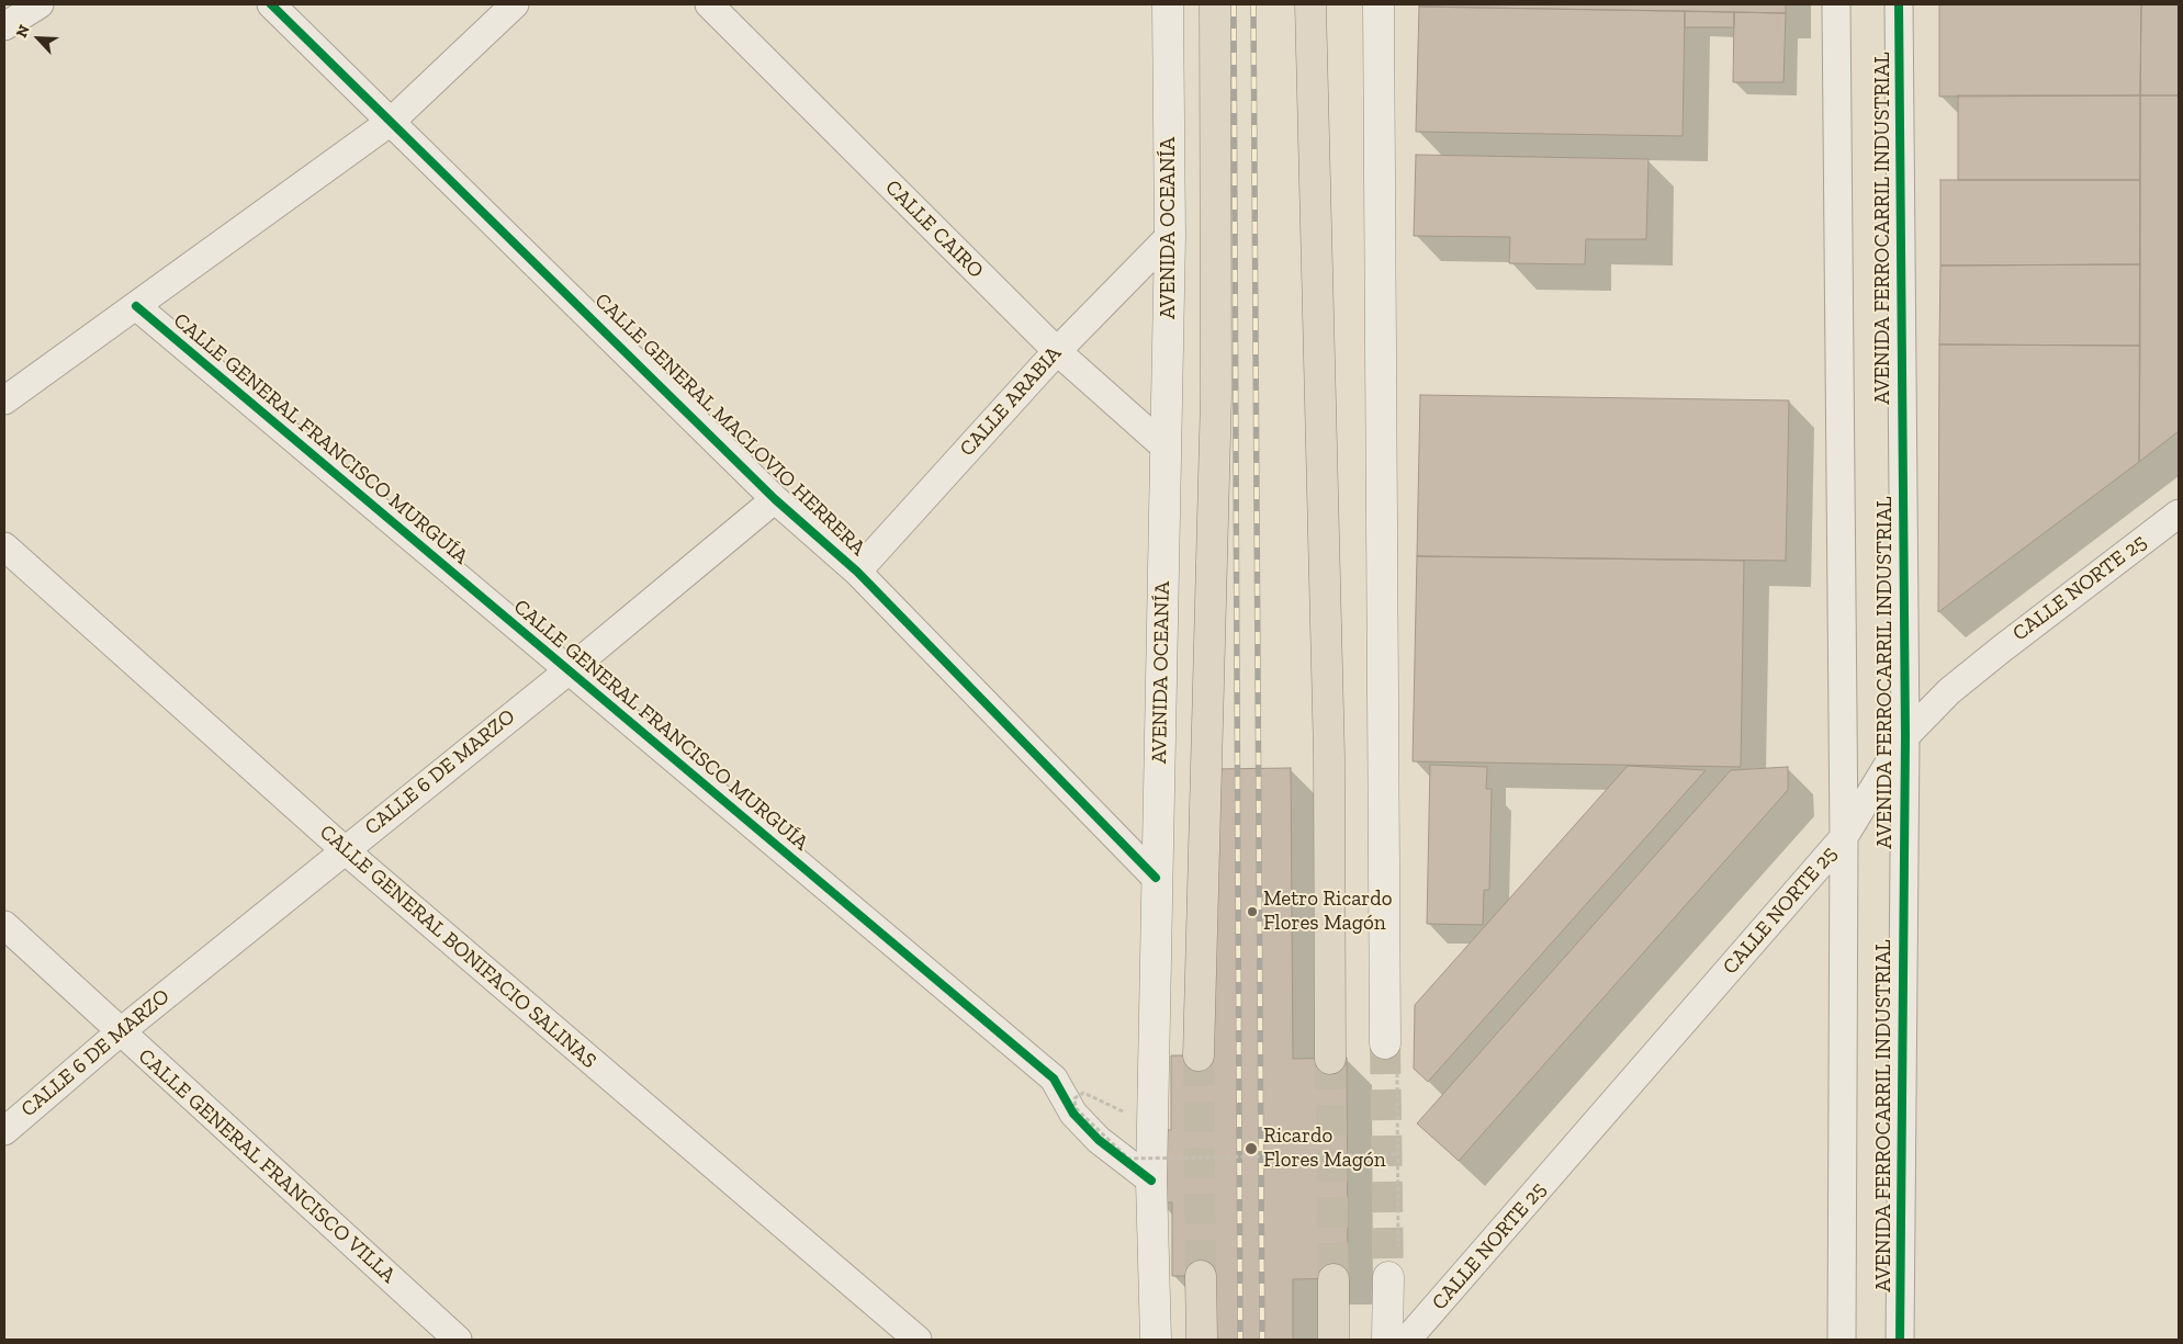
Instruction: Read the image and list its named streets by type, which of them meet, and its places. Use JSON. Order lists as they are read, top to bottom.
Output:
{
  "streets": {
    "main road": ["AVENIDA OCEANÍA"],
    "street": [
      "AVENIDA FERROCARRIL INDUSTRIAL",
      "CALLE CAIRO",
      "CALLE ARABIA",
      "CALLE GENERAL MACLOVIO HERRERA",
      "CALLE GENERAL FRANCISCO MURGUÍA",
      "CALLE NORTE 25",
      "CALLE 6 DE MARZO",
      "CALLE GENERAL BONIFACIO SALINAS",
      "CALLE GENERAL FRANCISCO VILLA"
    ]
  },
  "crossings": [
    ["AVENIDA OCEANÍA", "CALLE CAIRO"],
    ["AVENIDA OCEANÍA", "CALLE ARABIA"],
    ["AVENIDA OCEANÍA", "CALLE GENERAL MACLOVIO HERRERA"],
    ["AVENIDA OCEANÍA", "CALLE GENERAL FRANCISCO MURGUÍA"],
    ["AVENIDA FERROCARRIL INDUSTRIAL", "CALLE NORTE 25"],
    ["CALLE CAIRO", "CALLE ARABIA"],
    ["CALLE ARABIA", "CALLE GENERAL MACLOVIO HERRERA"],
    ["CALLE GENERAL MACLOVIO HERRERA", "CALLE 6 DE MARZO"],
    ["CALLE GENERAL FRANCISCO MURGUÍA", "CALLE 6 DE MARZO"],
    ["CALLE 6 DE MARZO", "CALLE GENERAL BONIFACIO SALINAS"],
    ["CALLE 6 DE MARZO", "CALLE GENERAL FRANCISCO VILLA"]
  ],
  "places": ["Metro Ricardo Flores Magón", "Ricardo Flores Magón"],
  "north": "top left"
}
